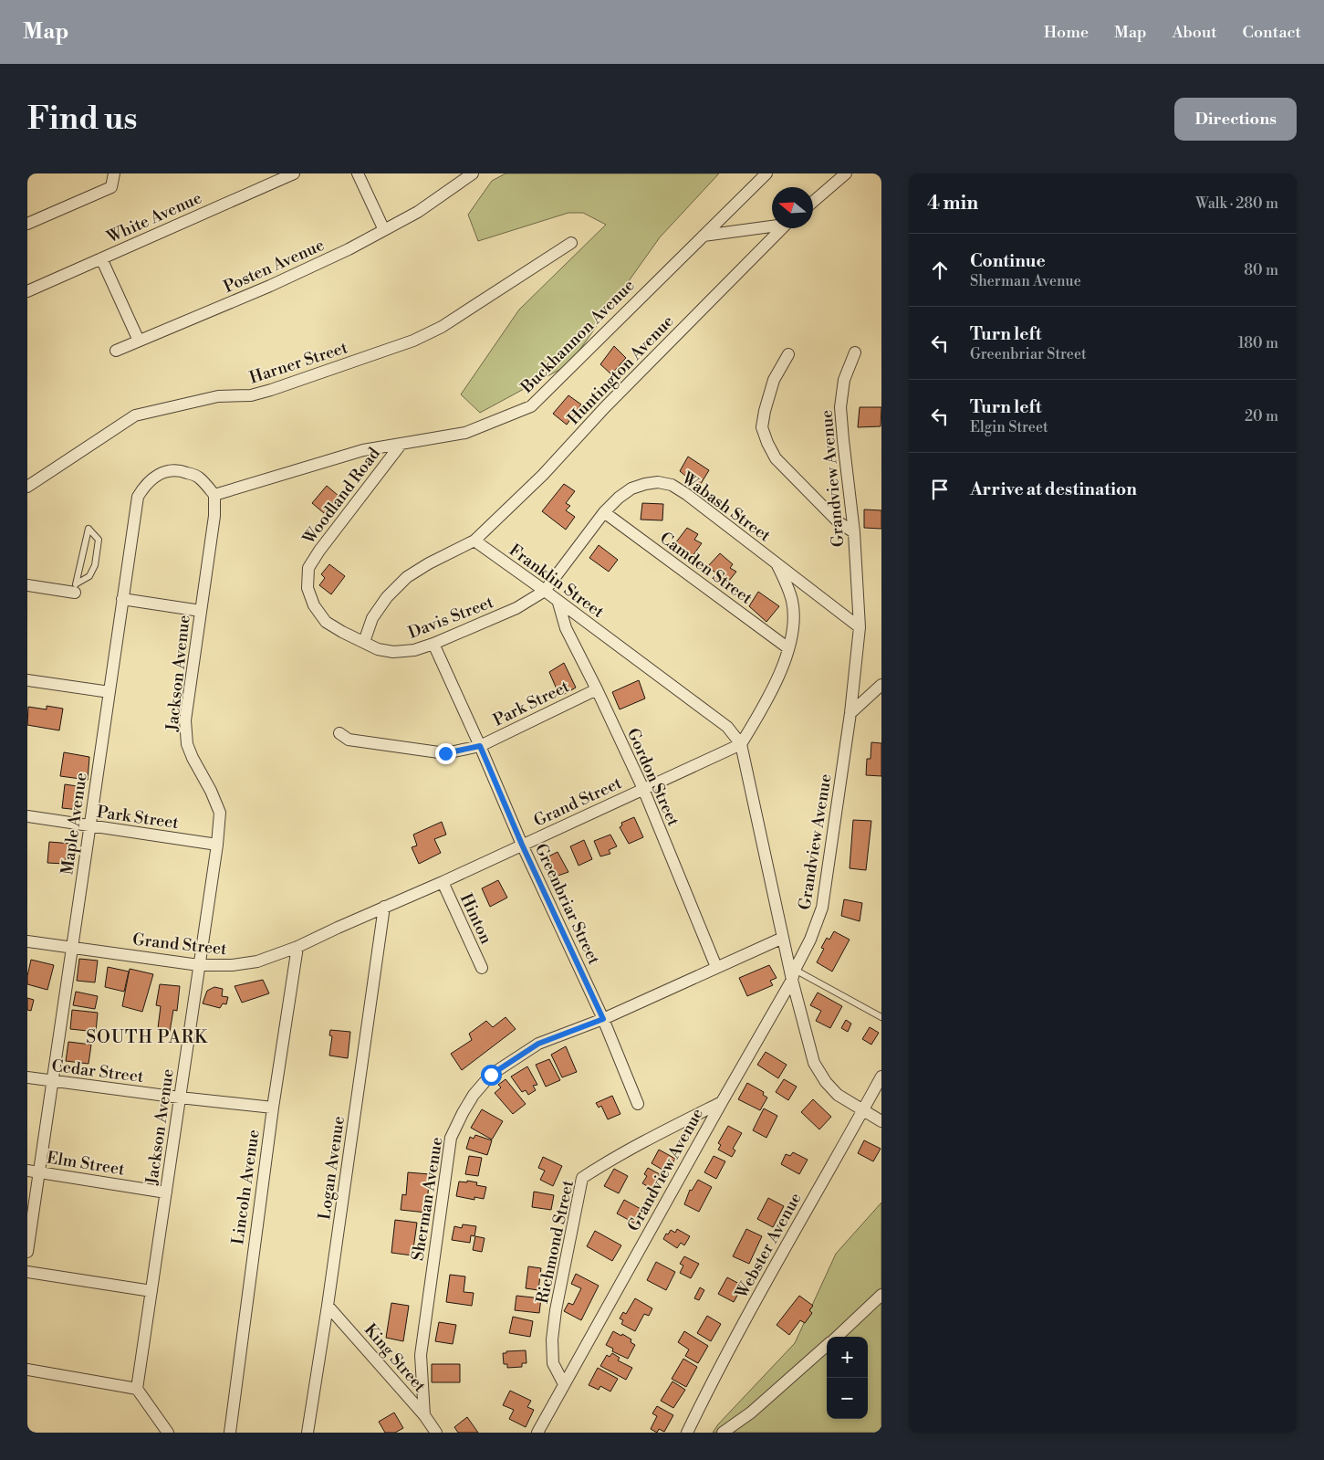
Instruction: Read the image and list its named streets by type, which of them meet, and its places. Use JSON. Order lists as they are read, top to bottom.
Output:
{
  "streets": {
    "street": [
      "White Avenue",
      "Posten Avenue",
      "Buckhannon Avenue",
      "Harner Street",
      "Huntington Avenue",
      "Grandview Avenue",
      "Woodland Road",
      "Wabash Street",
      "Camden Street",
      "Franklin Street",
      "Davis Street",
      "Jackson Avenue",
      "Park Street",
      "Gordon Street",
      "Grand Street",
      "Maple Avenue",
      "Greenbriar Street",
      "Hinton",
      "Cedar Street",
      "Elm Street",
      "Logan Avenue",
      "Lincoln Avenue",
      "Sherman Avenue",
      "Richmond Street",
      "Webster Avenue",
      "King Street"
    ]
  },
  "crossings": [
    ["Buckhannon Avenue", "Woodland Road"],
    ["Buckhannon Avenue", "Jackson Avenue"],
    ["Buckhannon Avenue", "Maple Avenue"],
    ["Huntington Avenue", "Franklin Street"],
    ["Grandview Avenue", "Wabash Street"],
    ["Grandview Avenue", "Richmond Street"],
    ["Woodland Road", "Davis Street"],
    ["Wabash Street", "Camden Street"],
    ["Wabash Street", "Franklin Street"],
    ["Wabash Street", "Davis Street"],
    ["Franklin Street", "Davis Street"],
    ["Franklin Street", "Gordon Street"],
    ["Franklin Street", "Grand Street"],
    ["Davis Street", "Greenbriar Street"],
    ["Jackson Avenue", "Park Street"],
    ["Jackson Avenue", "Grand Street"],
    ["Jackson Avenue", "Maple Avenue"],
    ["Jackson Avenue", "Cedar Street"],
    ["Jackson Avenue", "Elm Street"],
    ["Park Street", "Gordon Street"],
    ["Park Street", "Maple Avenue"],
    ["Park Street", "Greenbriar Street"],
    ["Gordon Street", "Grand Street"],
    ["Gordon Street", "Sherman Avenue"],
    ["Grand Street", "Maple Avenue"],
    ["Grand Street", "Greenbriar Street"],
    ["Grand Street", "Hinton"],
    ["Grand Street", "Logan Avenue"],
    ["Grand Street", "Lincoln Avenue"],
    ["Maple Avenue", "Cedar Street"],
    ["Maple Avenue", "Elm Street"],
    ["Greenbriar Street", "Sherman Avenue"],
    ["Cedar Street", "Lincoln Avenue"],
    ["Logan Avenue", "King Street"],
    ["Sherman Avenue", "King Street"]
  ],
  "districts": ["SOUTH PARK"],
  "north": "left",
  "page": {
    "header": "Map",
    "nav": [
      "Home",
      "Map",
      "About",
      "Contact"
    ],
    "buttons": "Directions",
    "title": "Find us",
    "heading": ["4 min", "Walk · 280 m"],
    "list": [
      ["Continue", "Sherman Avenue", "80 m"],
      ["Turn left", "Greenbriar Street", "180 m"],
      ["Turn left", "Elgin Street", "20 m"],
      "Arrive at destination"
    ],
    "map_buttons": ["+", "−"]
  }
}
